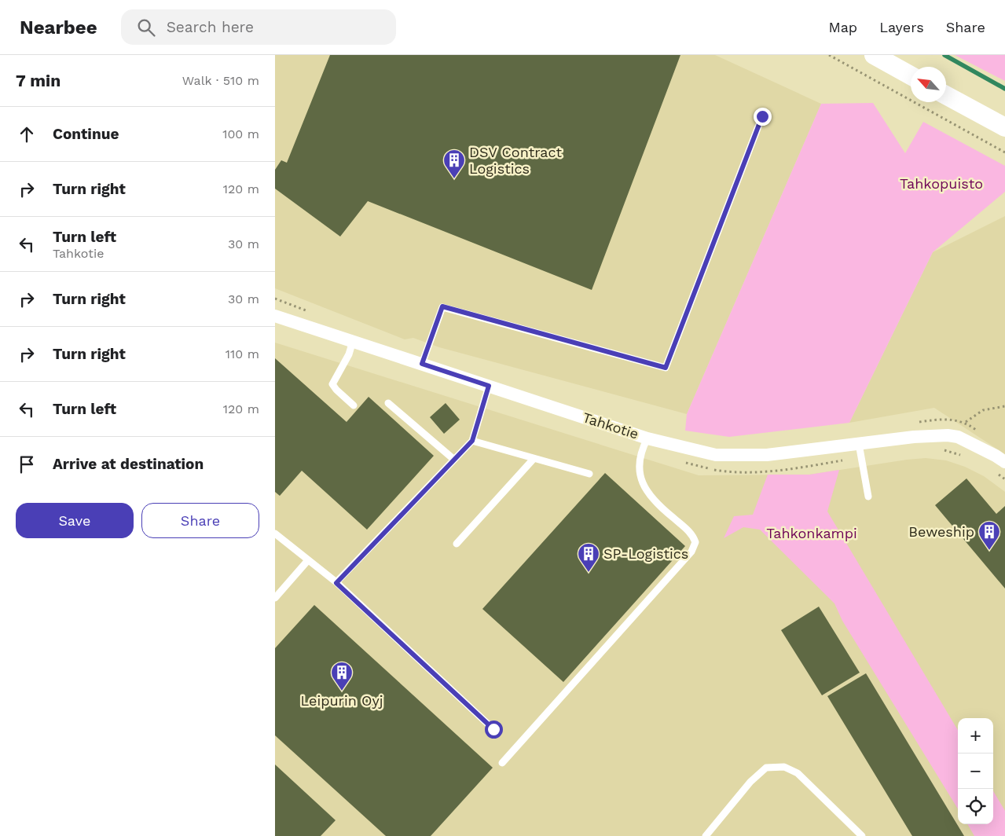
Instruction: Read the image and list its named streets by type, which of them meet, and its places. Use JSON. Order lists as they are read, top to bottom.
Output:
{
  "streets": {
    "street": ["Tahkotie"]
  },
  "parks": ["Tahkopuisto", "Tahkonkampi"],
  "places": {
    "building": [
      "DSV Contract Logistics",
      "Beweship",
      "SP-Logistics",
      "Leipurin Oyj"
    ]
  },
  "north": "top left",
  "page": {
    "header": "Nearbee",
    "search": "Search here",
    "nav": ["Map", "Layers", "Share"],
    "heading": ["7 min", "Walk · 510 m"],
    "list": [
      ["Continue", "100 m"],
      ["Turn right", "120 m"],
      ["Turn left", "Tahkotie", "30 m"],
      ["Turn right", "30 m"],
      ["Turn right", "110 m"],
      ["Turn left", "120 m"],
      "Arrive at destination"
    ],
    "buttons": ["Save", "Share"],
    "map_buttons": ["+", "−"]
  }
}
